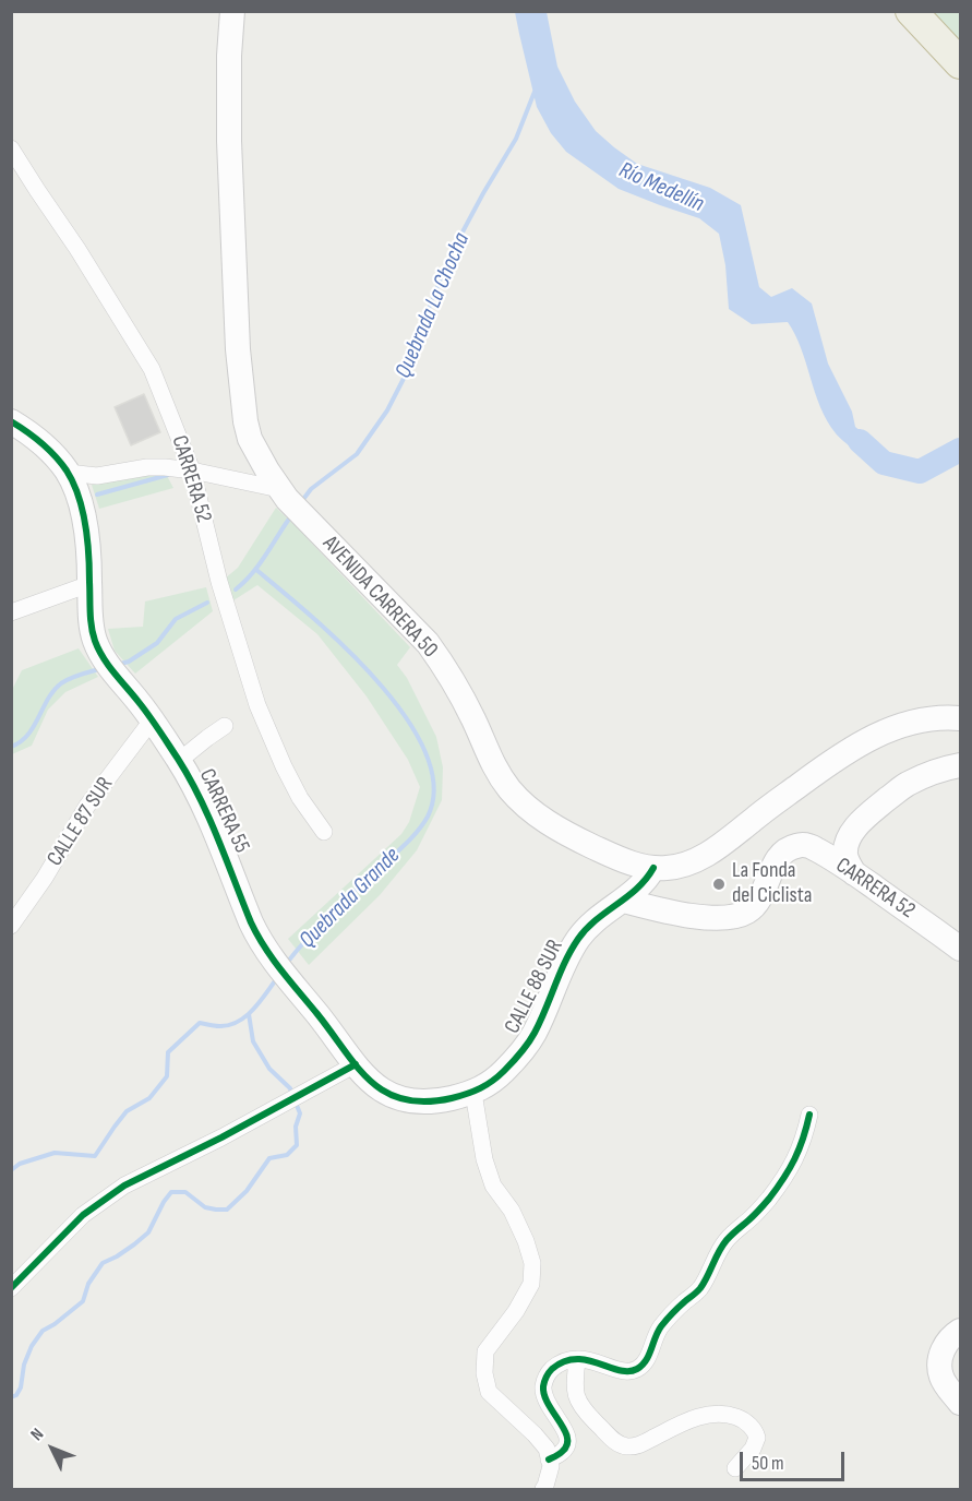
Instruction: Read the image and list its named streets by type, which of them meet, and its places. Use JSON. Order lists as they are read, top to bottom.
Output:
{
  "streets": {
    "street": [
      "CARRERA 52",
      "AVENIDA CARRERA 50",
      "CARRERA 55",
      "CALLE 87 SUR",
      "CALLE 88 SUR"
    ]
  },
  "crossings": [
    ["CARRERA 52", "CALLE 88 SUR"],
    ["AVENIDA CARRERA 50", "CALLE 88 SUR"],
    ["CARRERA 55", "CALLE 87 SUR"],
    ["CARRERA 55", "CALLE 88 SUR"]
  ],
  "water": ["Río Medellín", "Quebrada La Chocha", "Quebrada Grande"],
  "places": ["La Fonda del Ciclista"],
  "scale_bar": "50 m",
  "north": "top left"
}
